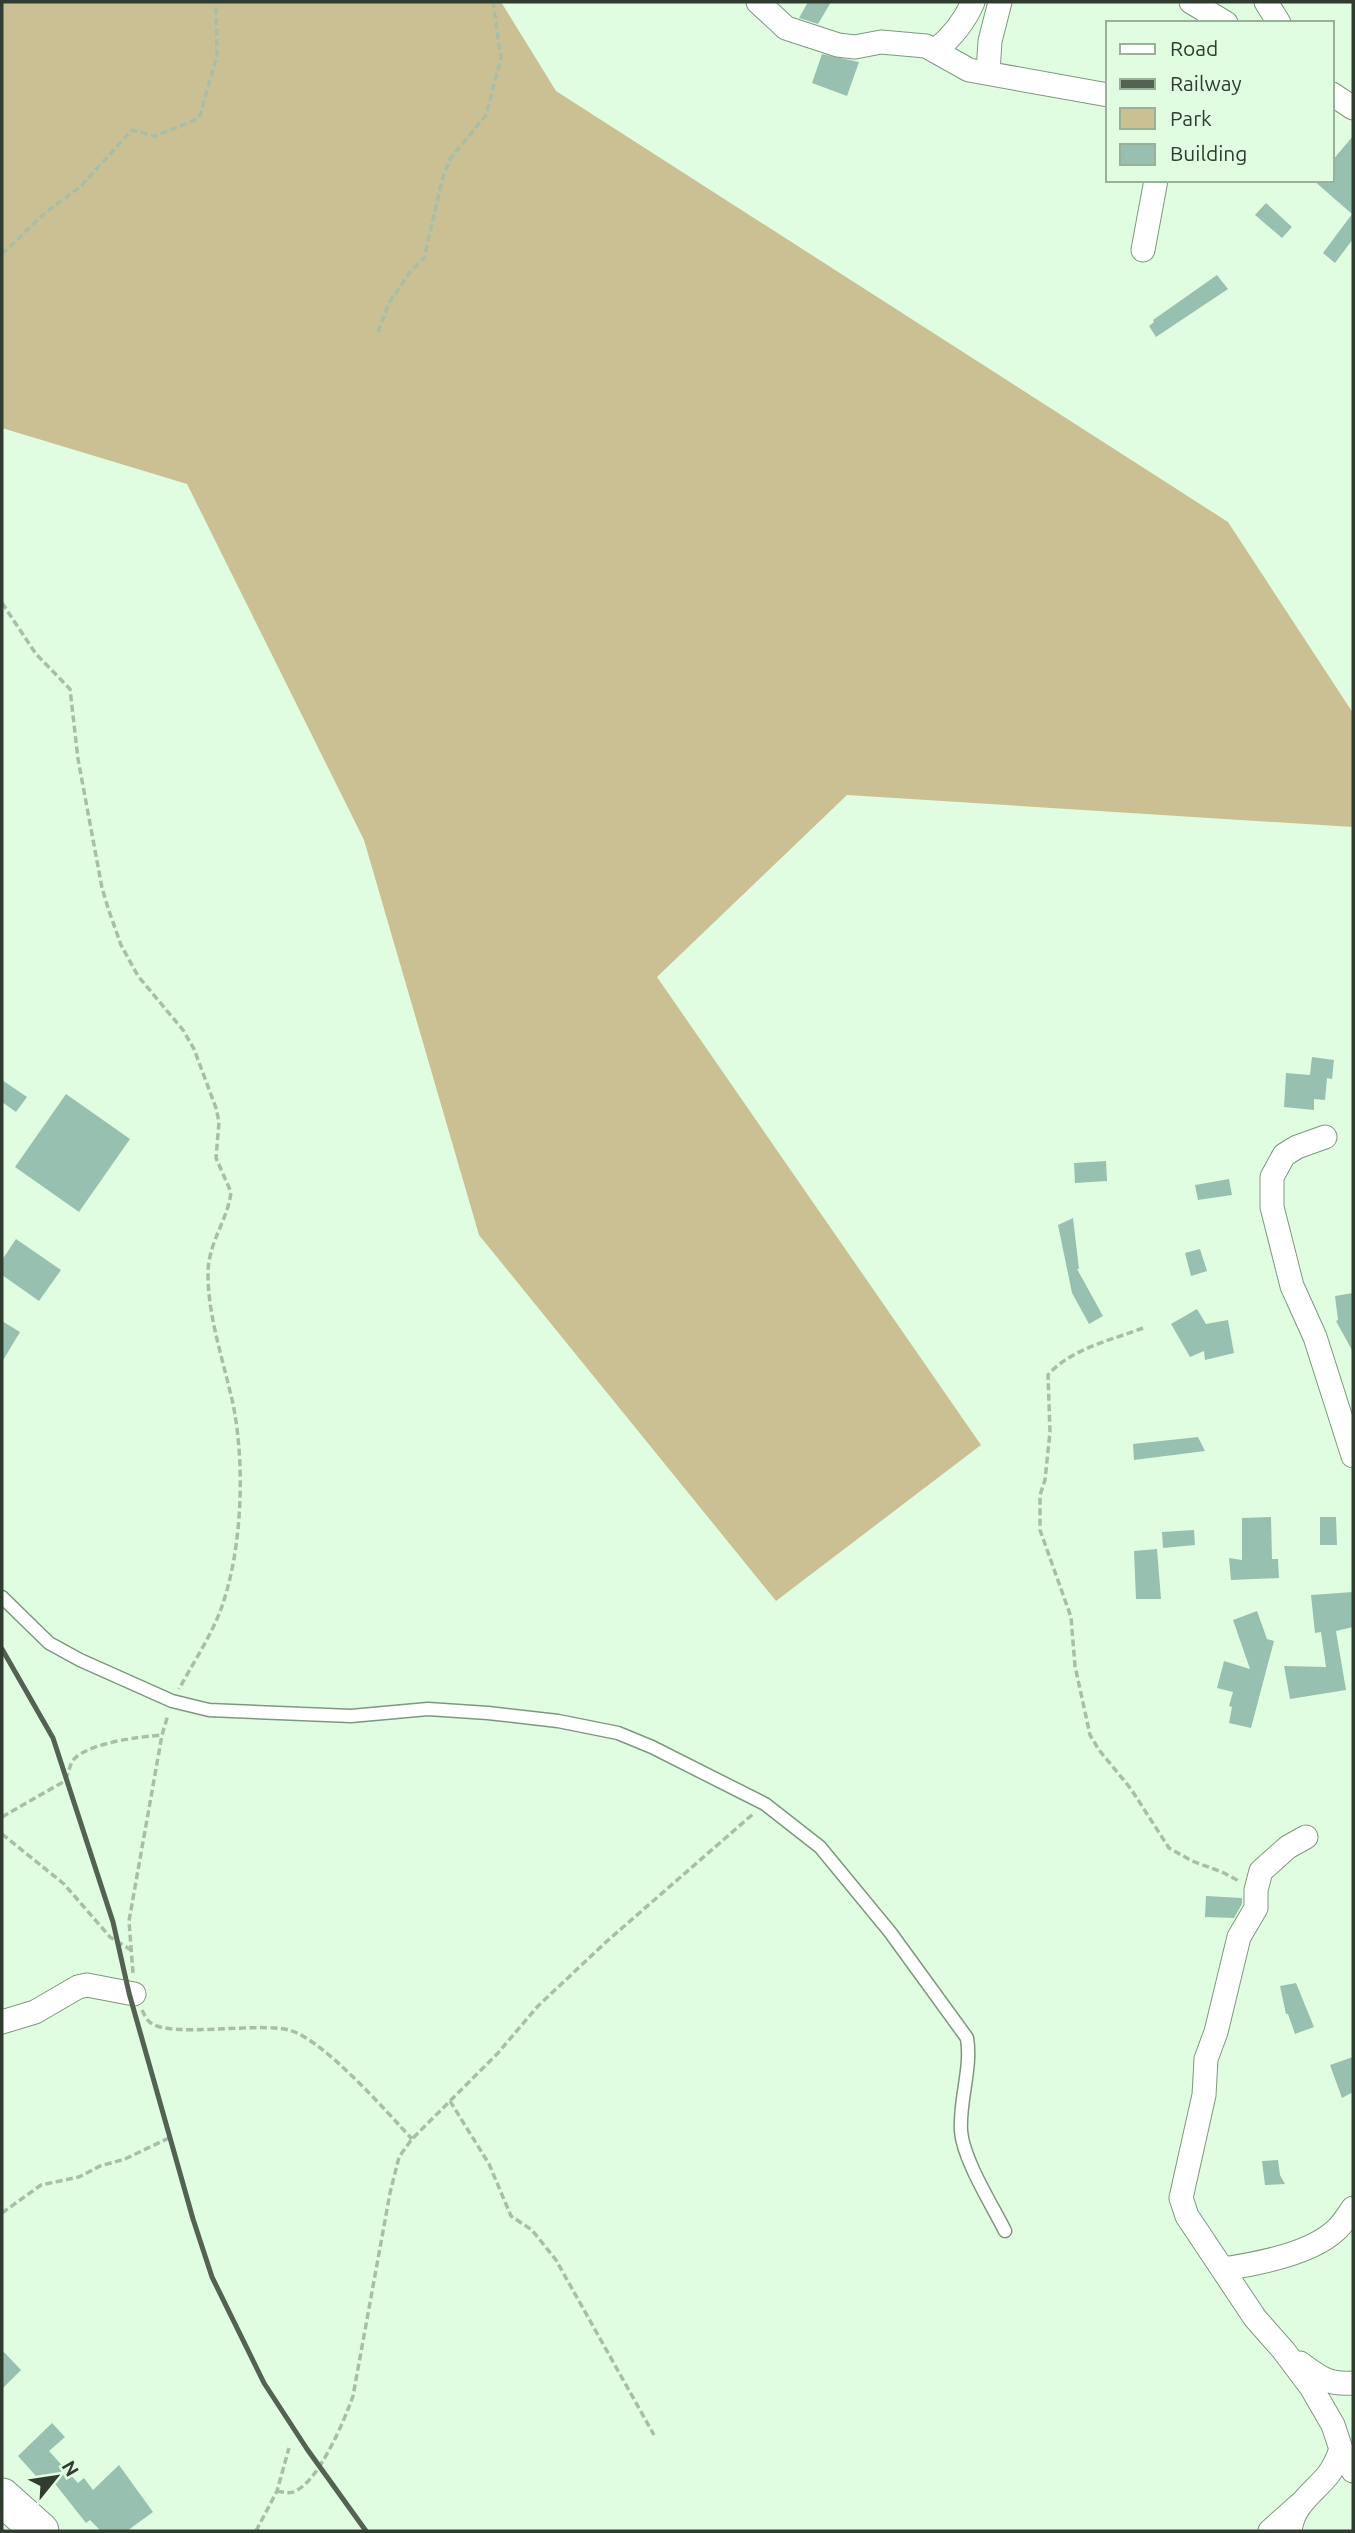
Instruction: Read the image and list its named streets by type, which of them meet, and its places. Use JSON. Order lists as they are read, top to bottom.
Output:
{
  "legend": [
    "Road",
    "Railway",
    "Park",
    "Building"
  ],
  "north": "top right"
}
